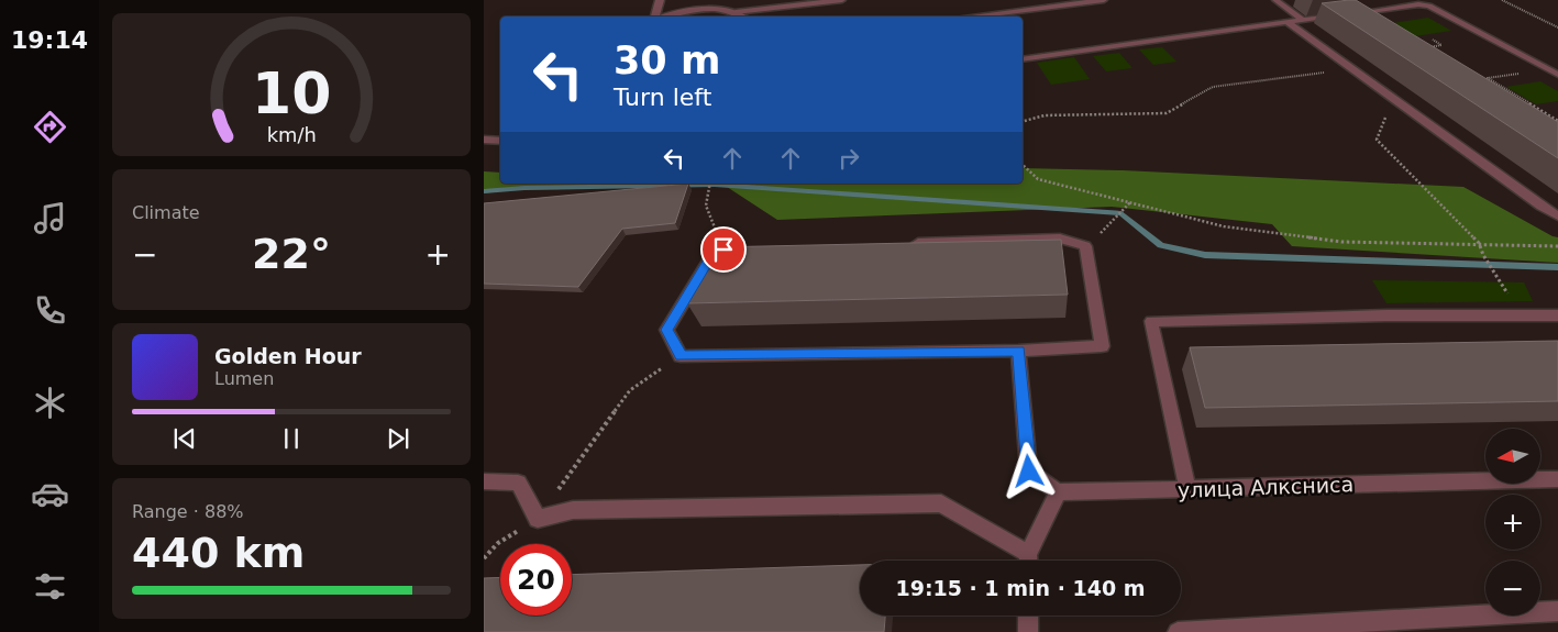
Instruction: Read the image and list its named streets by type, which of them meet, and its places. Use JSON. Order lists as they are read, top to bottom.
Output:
{
  "streets": {
    "lane": ["улица Алксниса"]
  },
  "north": "left",
  "page": {
    "tabs": "19:14",
    "turn": ["30 m", "Turn left"],
    "tile": [
      "Climate",
      ["Range · 88%", "440 km"]
    ],
    "heat": ["−", "22°", "+"],
    "song": ["Golden Hour", "Lumen"],
    "map_buttons": ["+", "−"],
    "limit": "20",
    "trip": "19:15 · 1 min · 140 m",
    "gauge": ["10", "km/h"]
  }
}
